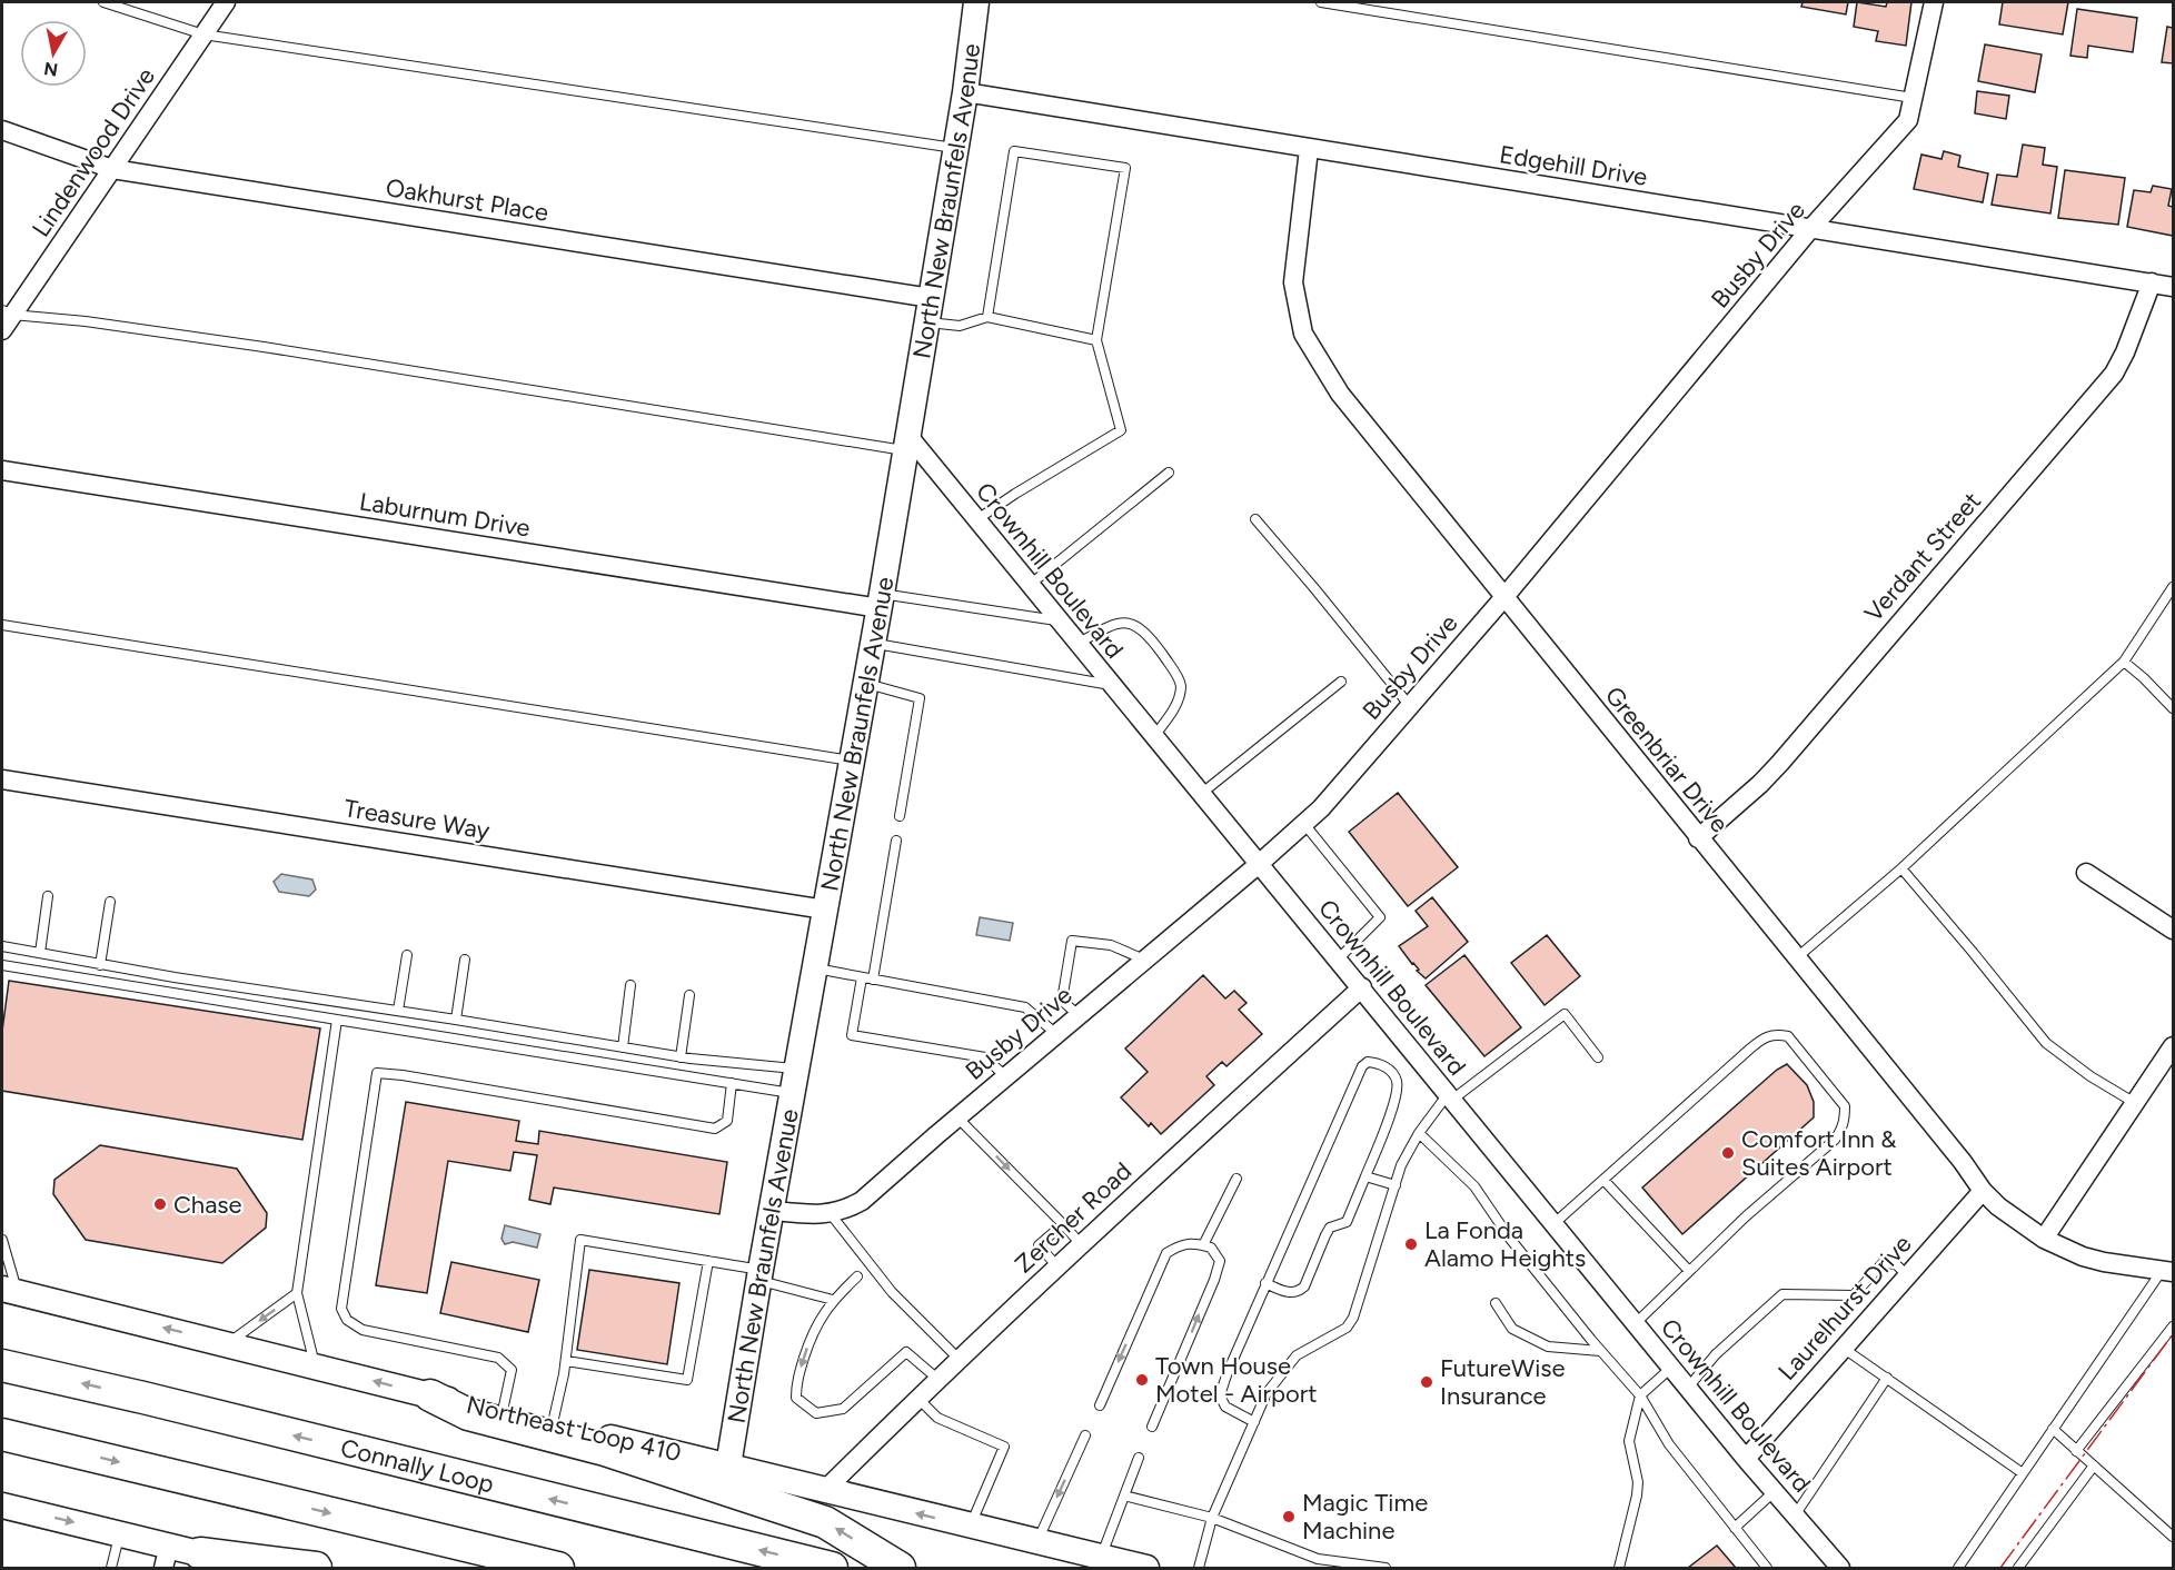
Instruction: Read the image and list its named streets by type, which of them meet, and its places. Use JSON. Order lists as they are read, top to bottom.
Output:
{
  "streets": {
    "highway": ["Connally Loop"],
    "street": [
      "Lindenwood Drive",
      "Edgehill Drive",
      "Oakhurst Place",
      "North New Braunfels Avenue",
      "Busby Drive",
      "Laburnum Drive",
      "Verdant Street",
      "Crownhill Boulevard",
      "Greenbriar Drive",
      "Treasure Way",
      "Zercher Road",
      "Laurelhurst Drive",
      "Northeast Loop 410"
    ]
  },
  "crossings": [
    ["Lindenwood Drive", "Oakhurst Place"],
    ["Edgehill Drive", "North New Braunfels Avenue"],
    ["Edgehill Drive", "Busby Drive"],
    ["Edgehill Drive", "Verdant Street"],
    ["Edgehill Drive", "Greenbriar Drive"],
    ["Oakhurst Place", "North New Braunfels Avenue"],
    ["North New Braunfels Avenue", "Busby Drive"],
    ["North New Braunfels Avenue", "Laburnum Drive"],
    ["North New Braunfels Avenue", "Crownhill Boulevard"],
    ["North New Braunfels Avenue", "Treasure Way"],
    ["North New Braunfels Avenue", "Northeast Loop 410"],
    ["Busby Drive", "Crownhill Boulevard"],
    ["Busby Drive", "Greenbriar Drive"],
    ["Verdant Street", "Greenbriar Drive"],
    ["Crownhill Boulevard", "Zercher Road"],
    ["Crownhill Boulevard", "Laurelhurst Drive"],
    ["Greenbriar Drive", "Laurelhurst Drive"],
    ["Zercher Road", "Northeast Loop 410"]
  ],
  "places": [
    "Comfort Inn & Suites Airport",
    "Chase",
    "La Fonda Alamo Heights",
    "Town House Motel - Airport",
    "FutureWise Insurance",
    "Magic Time Machine"
  ],
  "north": "bottom"
}
